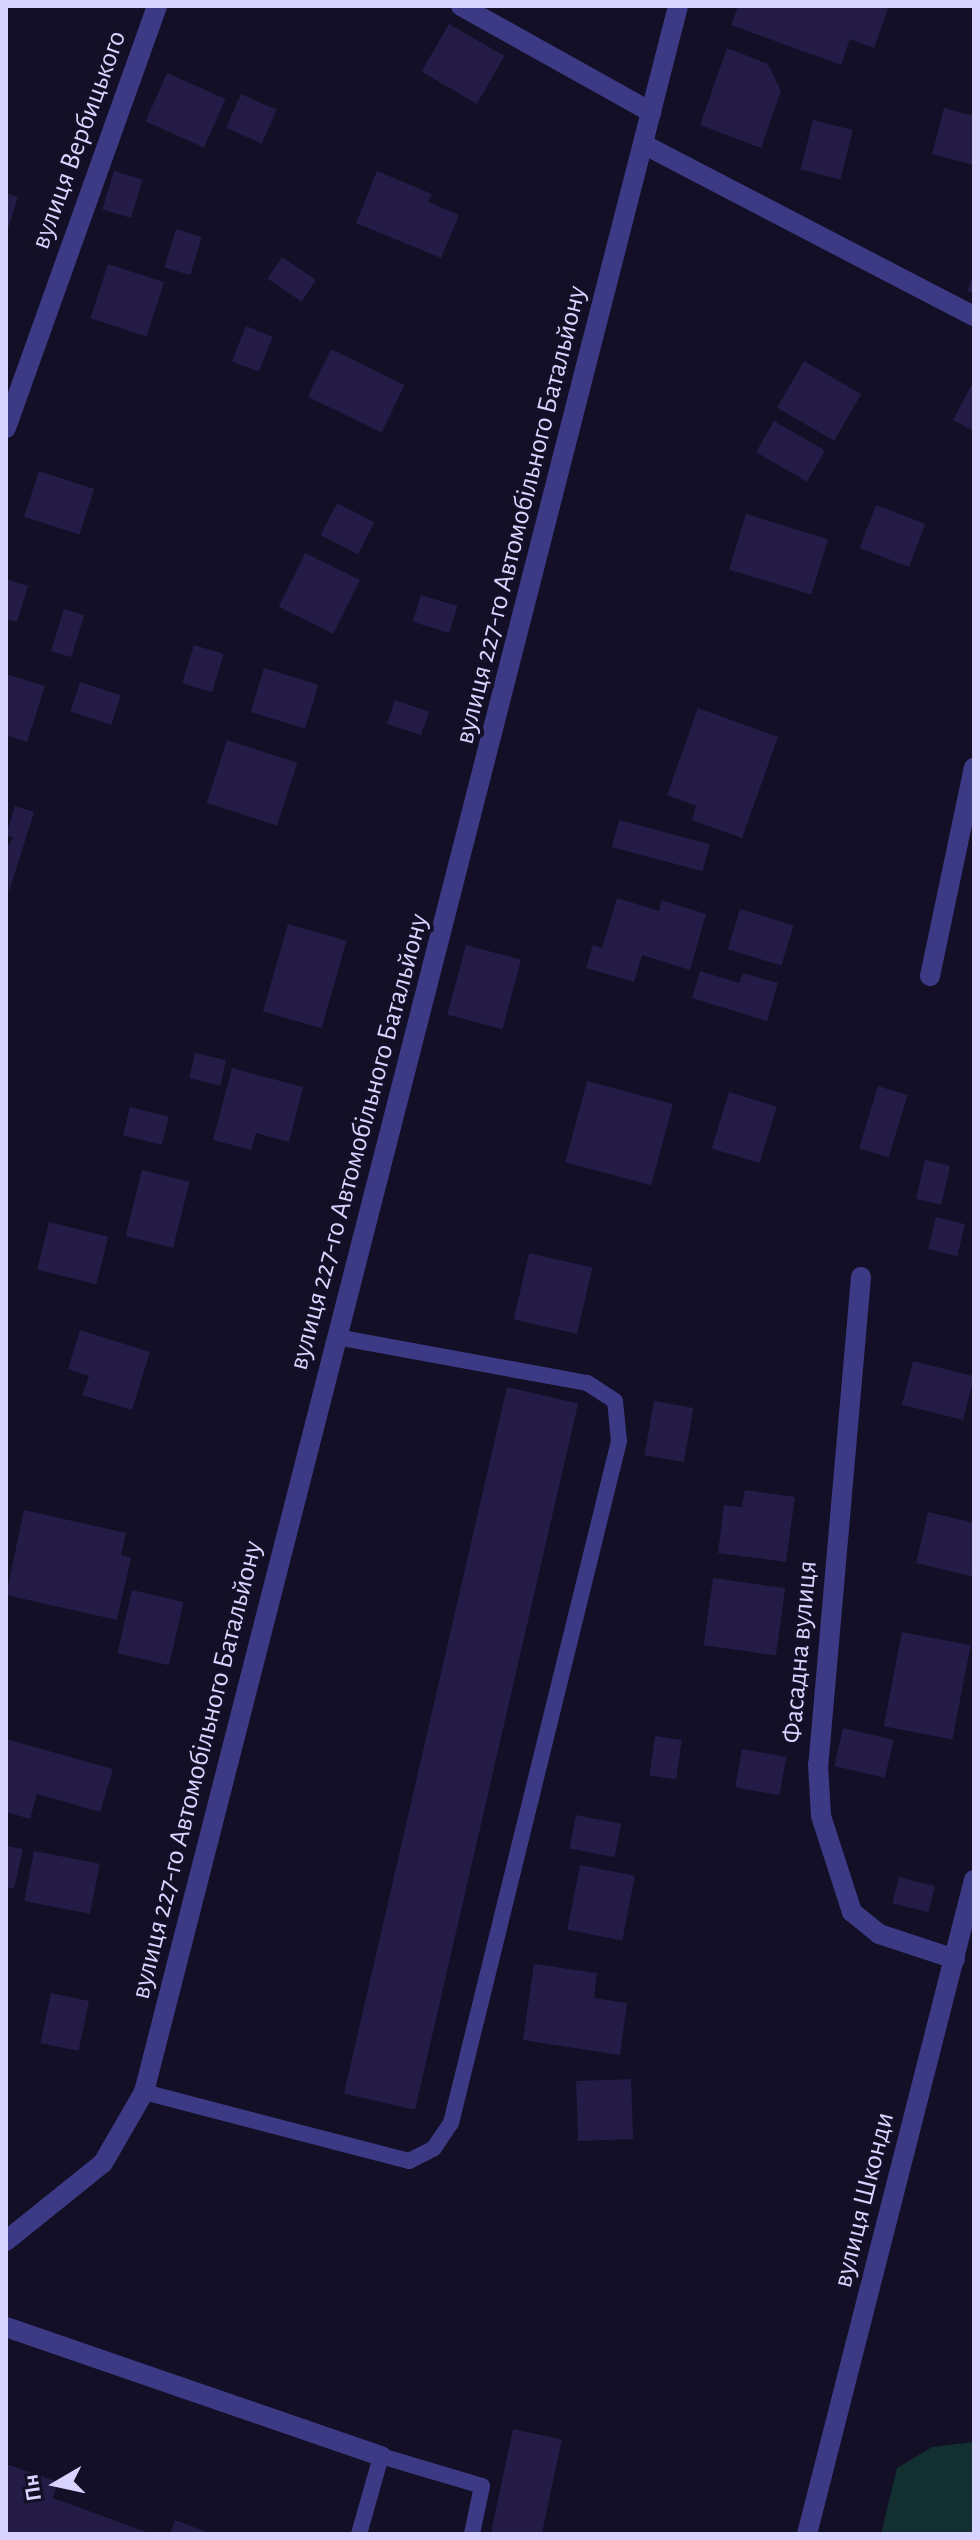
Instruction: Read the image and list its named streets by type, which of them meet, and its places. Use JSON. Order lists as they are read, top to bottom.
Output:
{
  "streets": {
    "street": [
      "вулиця Вербицького",
      "вулиця 227-го Автомобільного Батальйону",
      "Фасадна вулиця",
      "вулиця Шконди"
    ]
  },
  "crossings": [
    ["Фасадна вулиця", "вулиця Шконди"]
  ],
  "north": "left"
}
